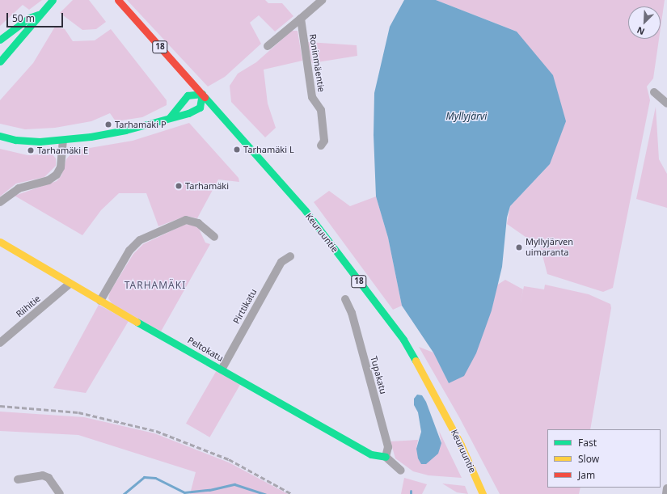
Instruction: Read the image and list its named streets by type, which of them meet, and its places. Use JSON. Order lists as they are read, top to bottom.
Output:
{
  "streets": {
    "main road": ["18", "Keuruuntie", "Peltokatu"],
    "street": [
      "Roninmäentie",
      "Riihitie",
      "Pirttikatu",
      "Tupakatu"
    ]
  },
  "crossings": [
    ["Riihitie", "Peltokatu"],
    ["Pirttikatu", "Peltokatu"],
    ["Peltokatu", "Tupakatu"]
  ],
  "districts": ["TARHAMÄKI"],
  "water": ["Myllyjärvi"],
  "places": [
    "Tarhamäki P",
    "Tarhamäki L",
    "Tarhamäki E",
    "Tarhamäki",
    "Myllyjärven uimaranta"
  ],
  "legend": ["Fast", "Slow", "Jam"],
  "scale_bar": "50 m",
  "north": "bottom left"
}
